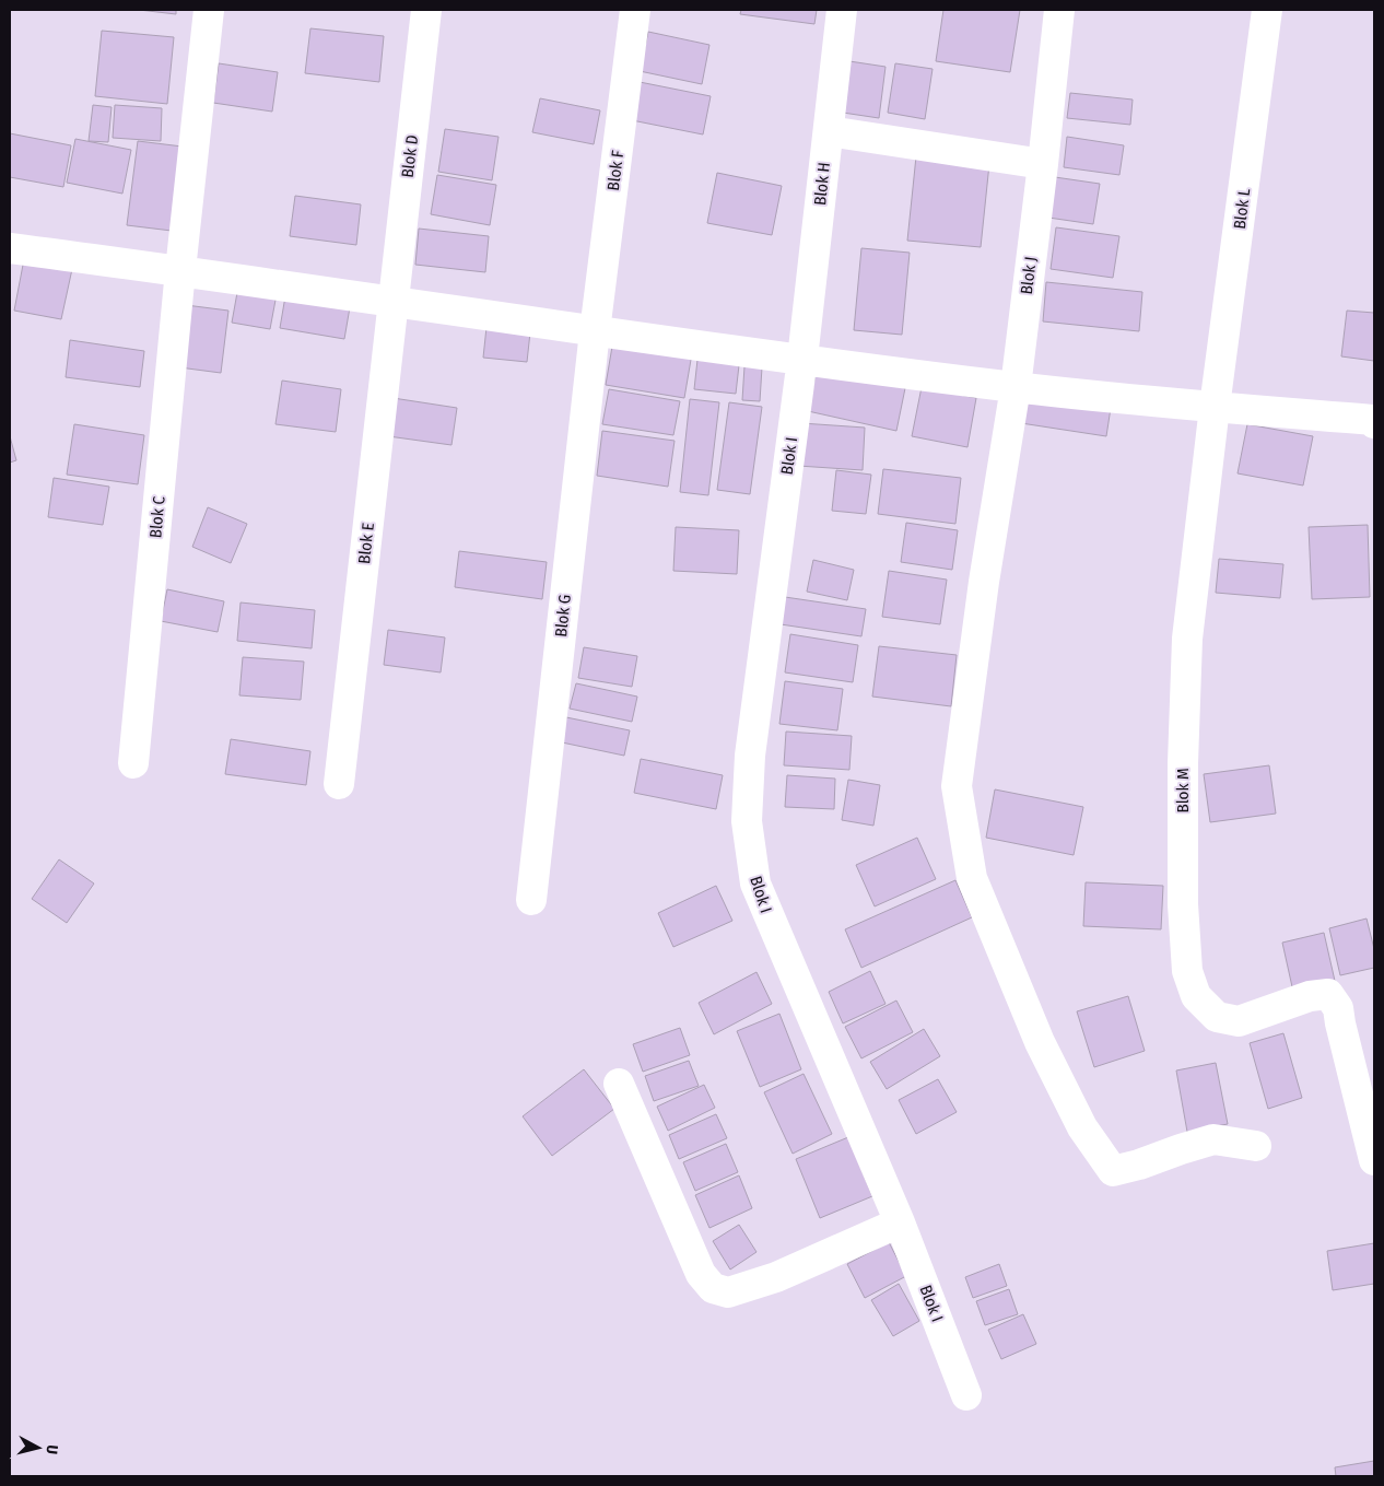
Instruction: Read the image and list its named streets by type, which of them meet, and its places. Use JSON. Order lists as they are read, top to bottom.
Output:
{
  "streets": {
    "street": [
      "Blok D",
      "Blok F",
      "Blok H",
      "Blok L",
      "Blok J",
      "Blok I",
      "Blok C",
      "Blok E",
      "Blok G",
      "Blok M"
    ]
  },
  "crossings": [
    ["Blok D", "Blok E"],
    ["Blok F", "Blok G"],
    ["Blok H", "Blok I"],
    ["Blok L", "Blok M"]
  ],
  "north": "right"
}
